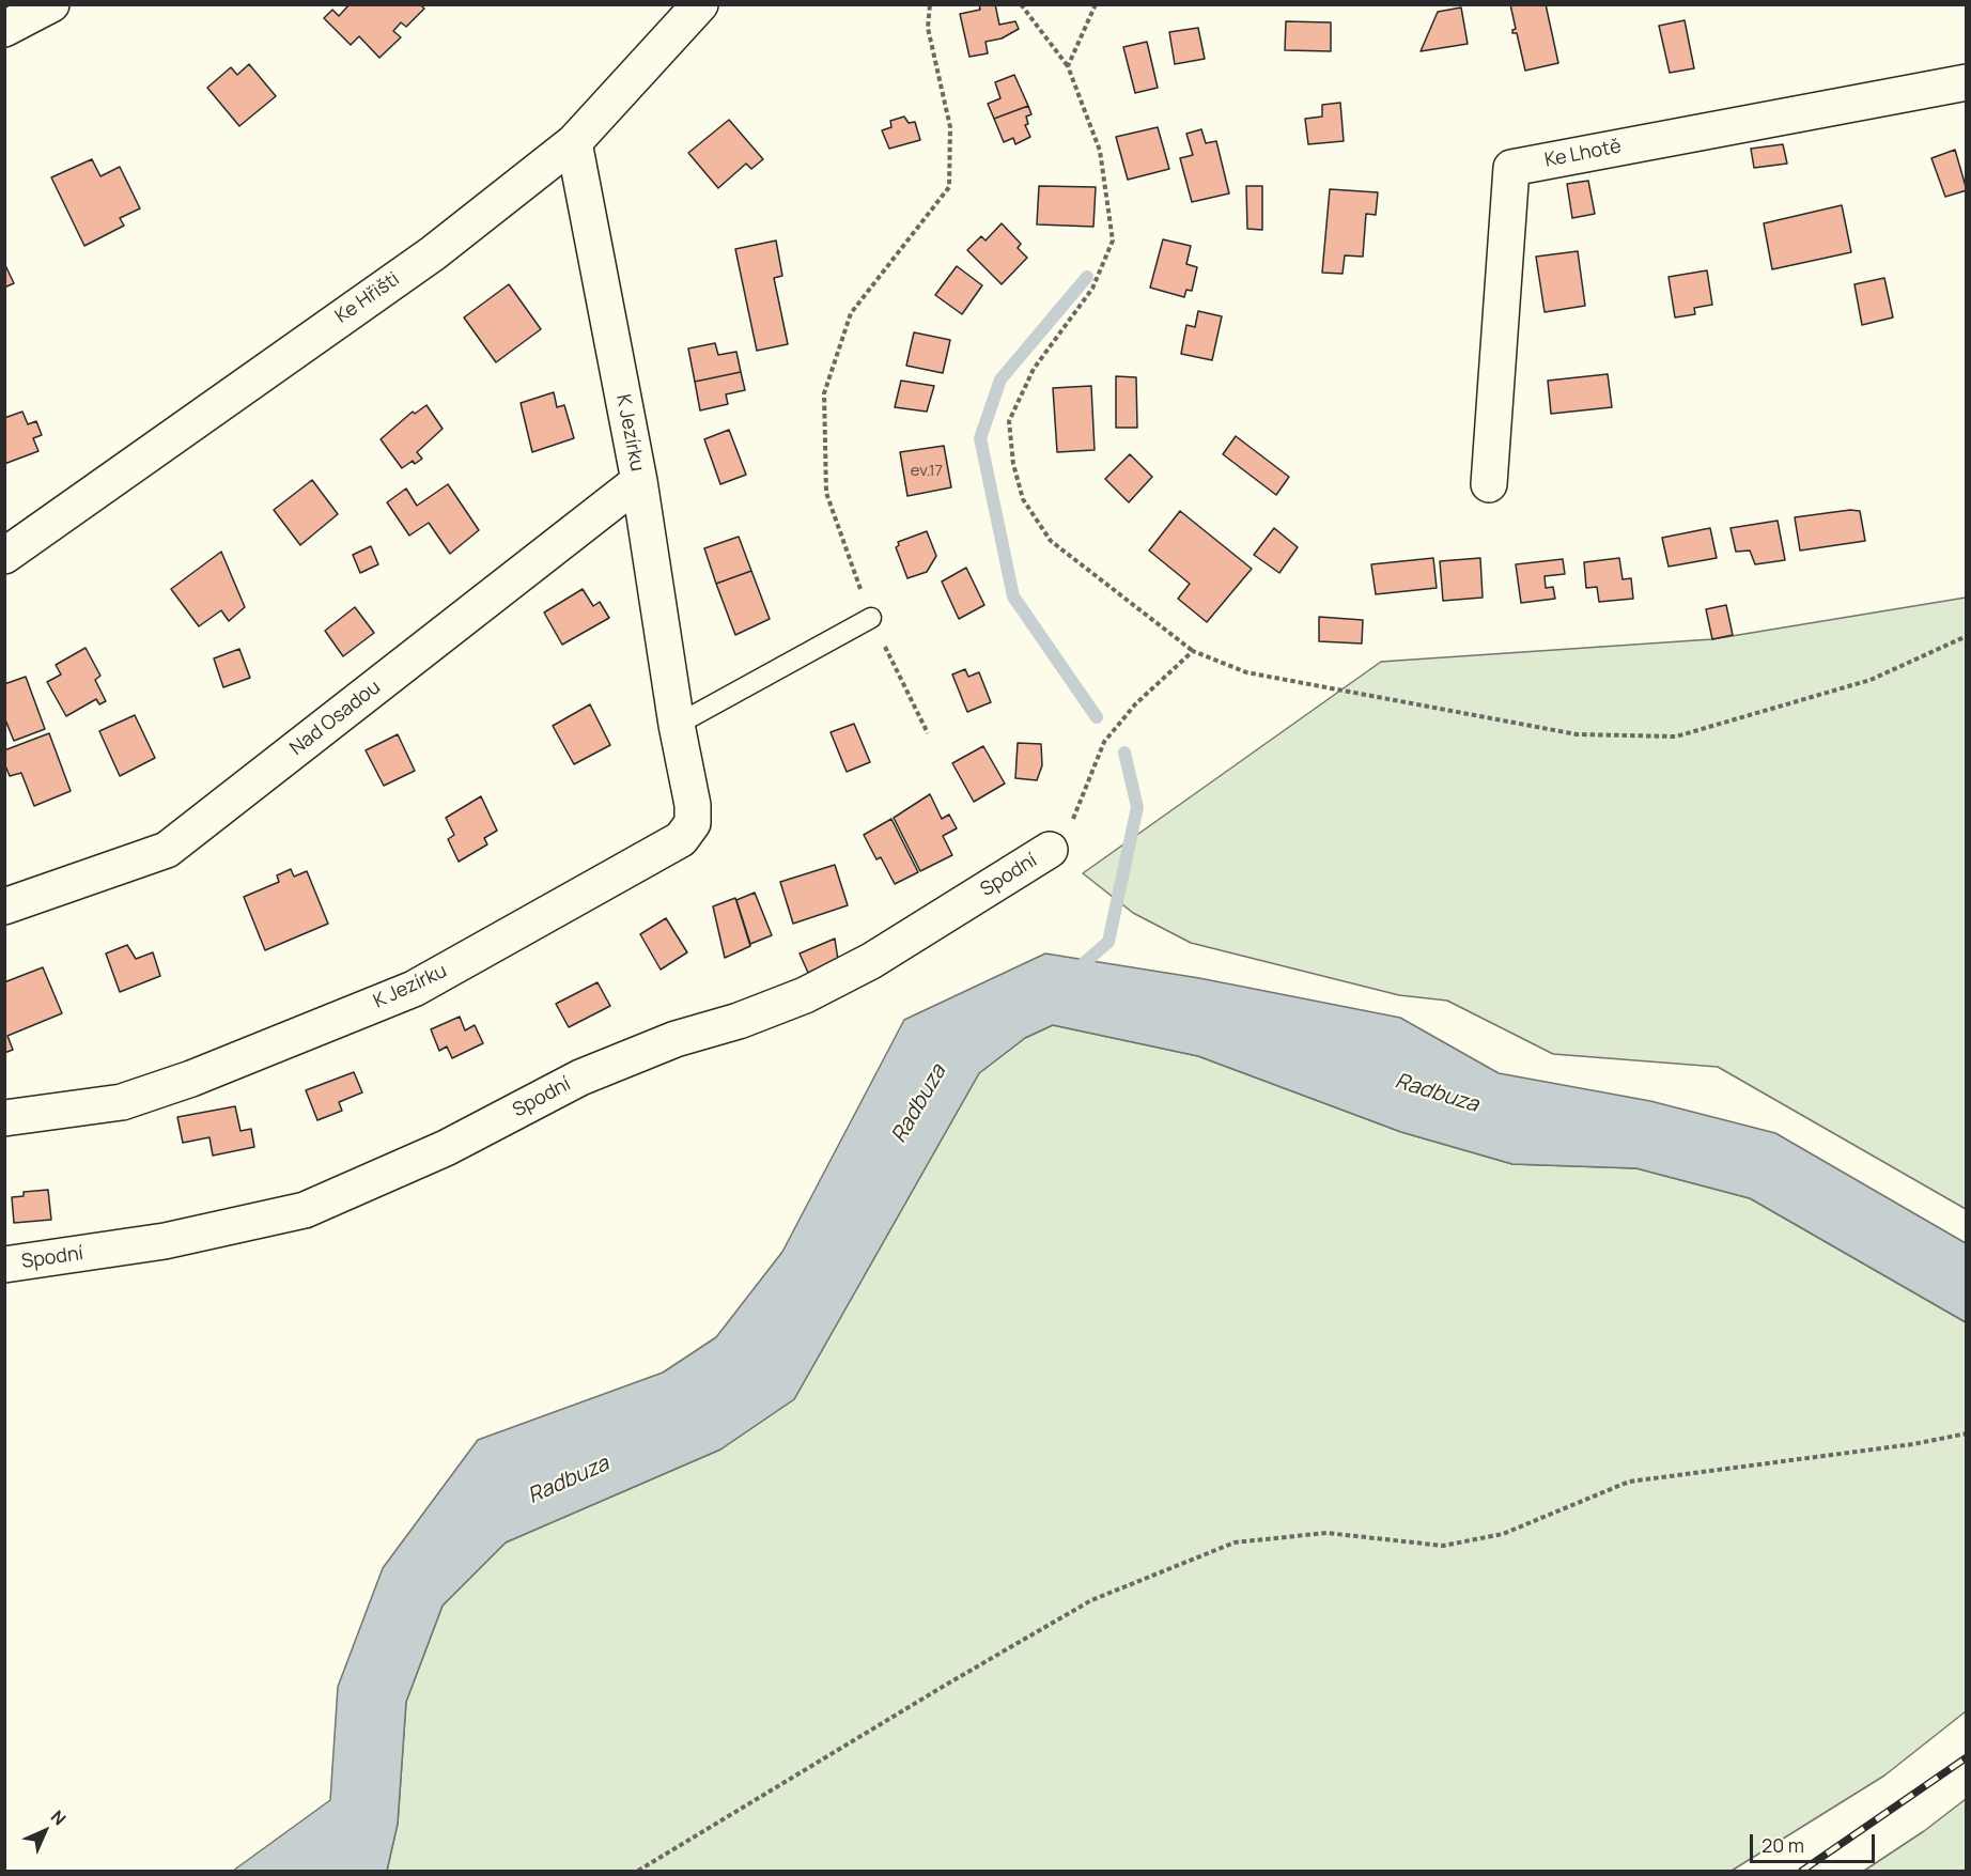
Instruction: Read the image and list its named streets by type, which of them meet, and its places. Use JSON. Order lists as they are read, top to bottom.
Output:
{
  "streets": {
    "street": [
      "Ke Lhotě",
      "Ke Hřišti",
      "K Jezírku",
      "Nad Osadou",
      "Spodní"
    ]
  },
  "crossings": [
    ["Ke Hřišti", "K Jezírku"],
    ["K Jezírku", "Nad Osadou"]
  ],
  "water": ["Radbuza"],
  "house_numbers": ["ev.17"],
  "scale_bar": "20 m",
  "north": "top right"
}
